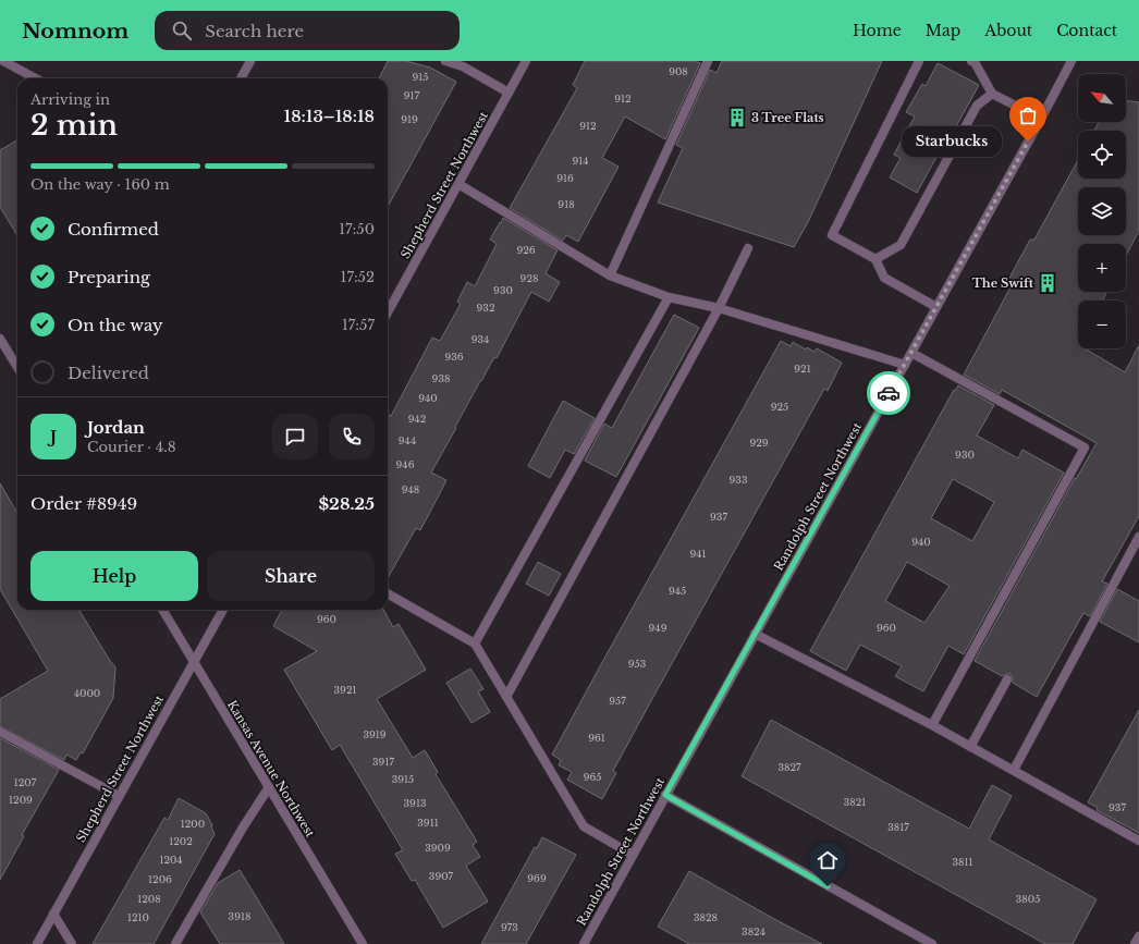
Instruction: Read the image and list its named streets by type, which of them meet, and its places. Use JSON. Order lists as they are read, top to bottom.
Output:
{
  "streets": {
    "street": ["Shepherd Street Northwest", "Randolph Street Northwest", "Kansas Avenue Northwest"]
  },
  "crossings": [
    ["Shepherd Street Northwest", "Kansas Avenue Northwest"]
  ],
  "places": {
    "building": ["3 Tree Flats", "The Swift"],
    "other": ["Starbucks"]
  },
  "house_numbers": [
    "908",
    "915",
    "917",
    "912",
    "919",
    "912",
    "914",
    "916",
    "918",
    "926",
    "928",
    "930",
    "932",
    "934",
    "936",
    "921",
    "938",
    "940",
    "925",
    "942",
    "944",
    "929",
    "930",
    "946",
    "933",
    "948",
    "937",
    "940",
    "941",
    "945",
    "960",
    "949",
    "960",
    "953",
    "3921",
    "4000",
    "957",
    "3919",
    "961",
    "3917",
    "3827",
    "965",
    "3915",
    "1207",
    "1209",
    "3821",
    "3913",
    "937",
    "3911",
    "1200",
    "3817",
    "1202",
    "3909",
    "1204",
    "3811",
    "3907",
    "969",
    "1206",
    "1208",
    "3805",
    "3918",
    "1210",
    "3828",
    "973",
    "3824"
  ],
  "north": "top left",
  "page": {
    "header": "Nomnom",
    "search": "Search here",
    "nav": [
      "Home",
      "Map",
      "About",
      "Contact"
    ],
    "map_buttons": ["+", "−"],
    "heading": ["2 min", "Arriving in", "18:13–18:18"],
    "panel": [
      "Jordan",
      "Courier · 4.8",
      "Order #8949",
      "$28.25"
    ],
    "bubble": "Starbucks",
    "bar": "On the way · 160 m",
    "list": [
      ["Confirmed", "17:50"],
      ["Preparing", "17:52"],
      ["On the way", "17:57"],
      "Delivered"
    ],
    "round": "J",
    "buttons": ["Help", "Share"]
  }
}
